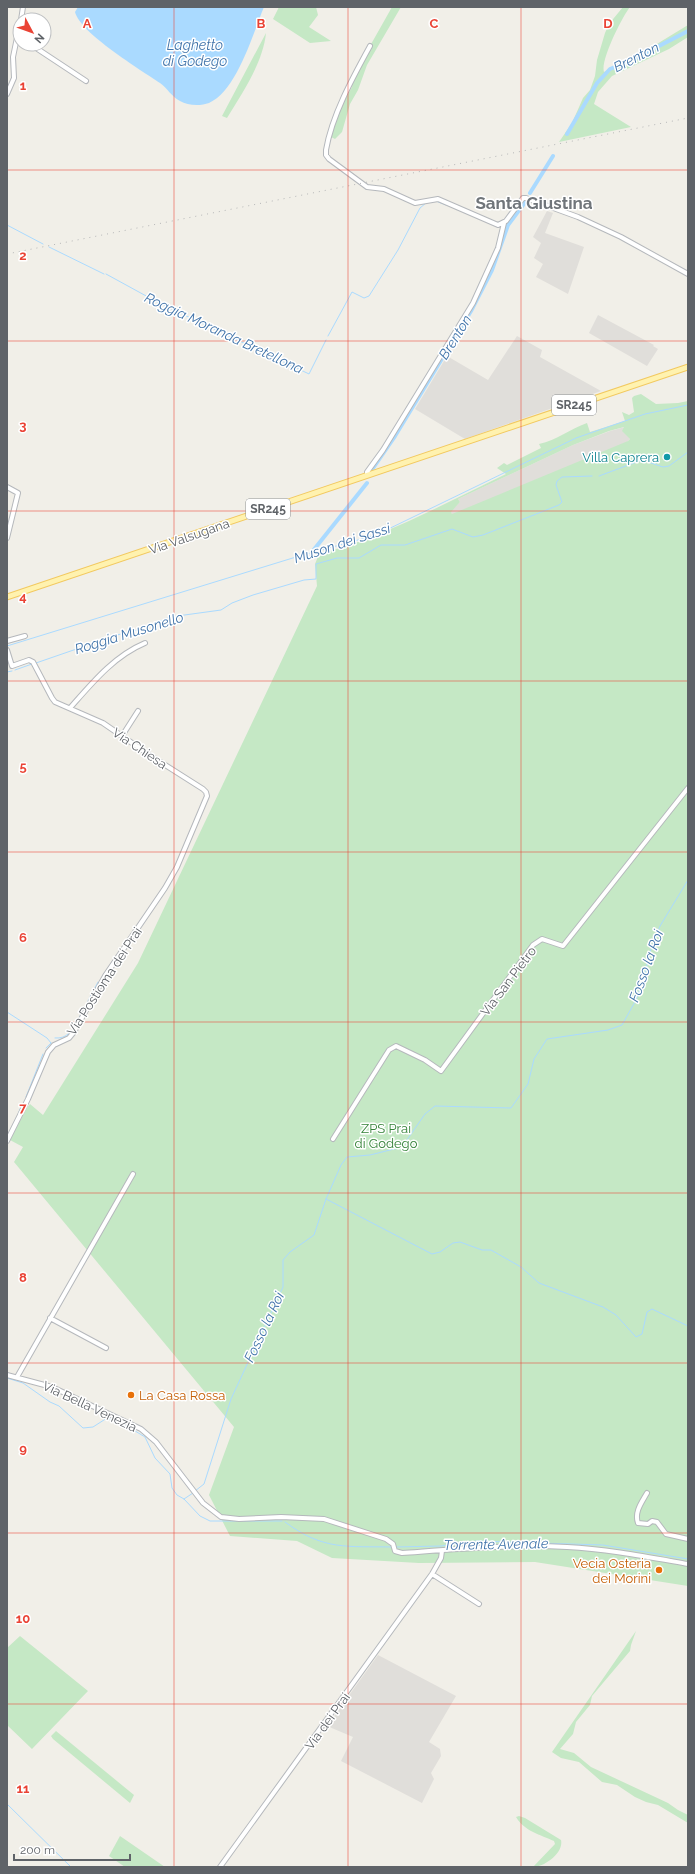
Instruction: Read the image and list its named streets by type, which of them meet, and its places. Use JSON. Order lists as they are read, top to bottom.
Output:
{
  "streets": {
    "main road": ["SR245", "Via Valsugana"],
    "street": [
      "Via Chiesa",
      "Via Postioma dei Prai",
      "Via San Pietro",
      "Via Bella Venezia",
      "Via dei Prai"
    ]
  },
  "crossings": [
    ["SR245", "Via Valsugana"],
    ["Via Chiesa", "Via Postioma dei Prai"],
    ["Via Bella Venezia", "Via dei Prai"]
  ],
  "districts": ["Santa Giustina"],
  "water": [
    "Laghetto di Godego",
    "Brenton",
    "Roggia Moranda Bretellona",
    "Muson dei Sassi",
    "Roggia Musonello",
    "Fosso la Roi",
    "Torrente Avenale"
  ],
  "parks": ["ZPS Prai di Godego"],
  "places": ["Villa Caprera", "La Casa Rossa", "Vecia Osteria dei Morini"],
  "scale_bar": "200 m",
  "north": "bottom right",
  "grid": {
    "columns": [
      "A",
      "B",
      "C",
      "D"
    ],
    "rows": [
      "1",
      "2",
      "3",
      "4",
      "5",
      "6",
      "7",
      "8",
      "9",
      "10",
      "11"
    ]
  }
}
